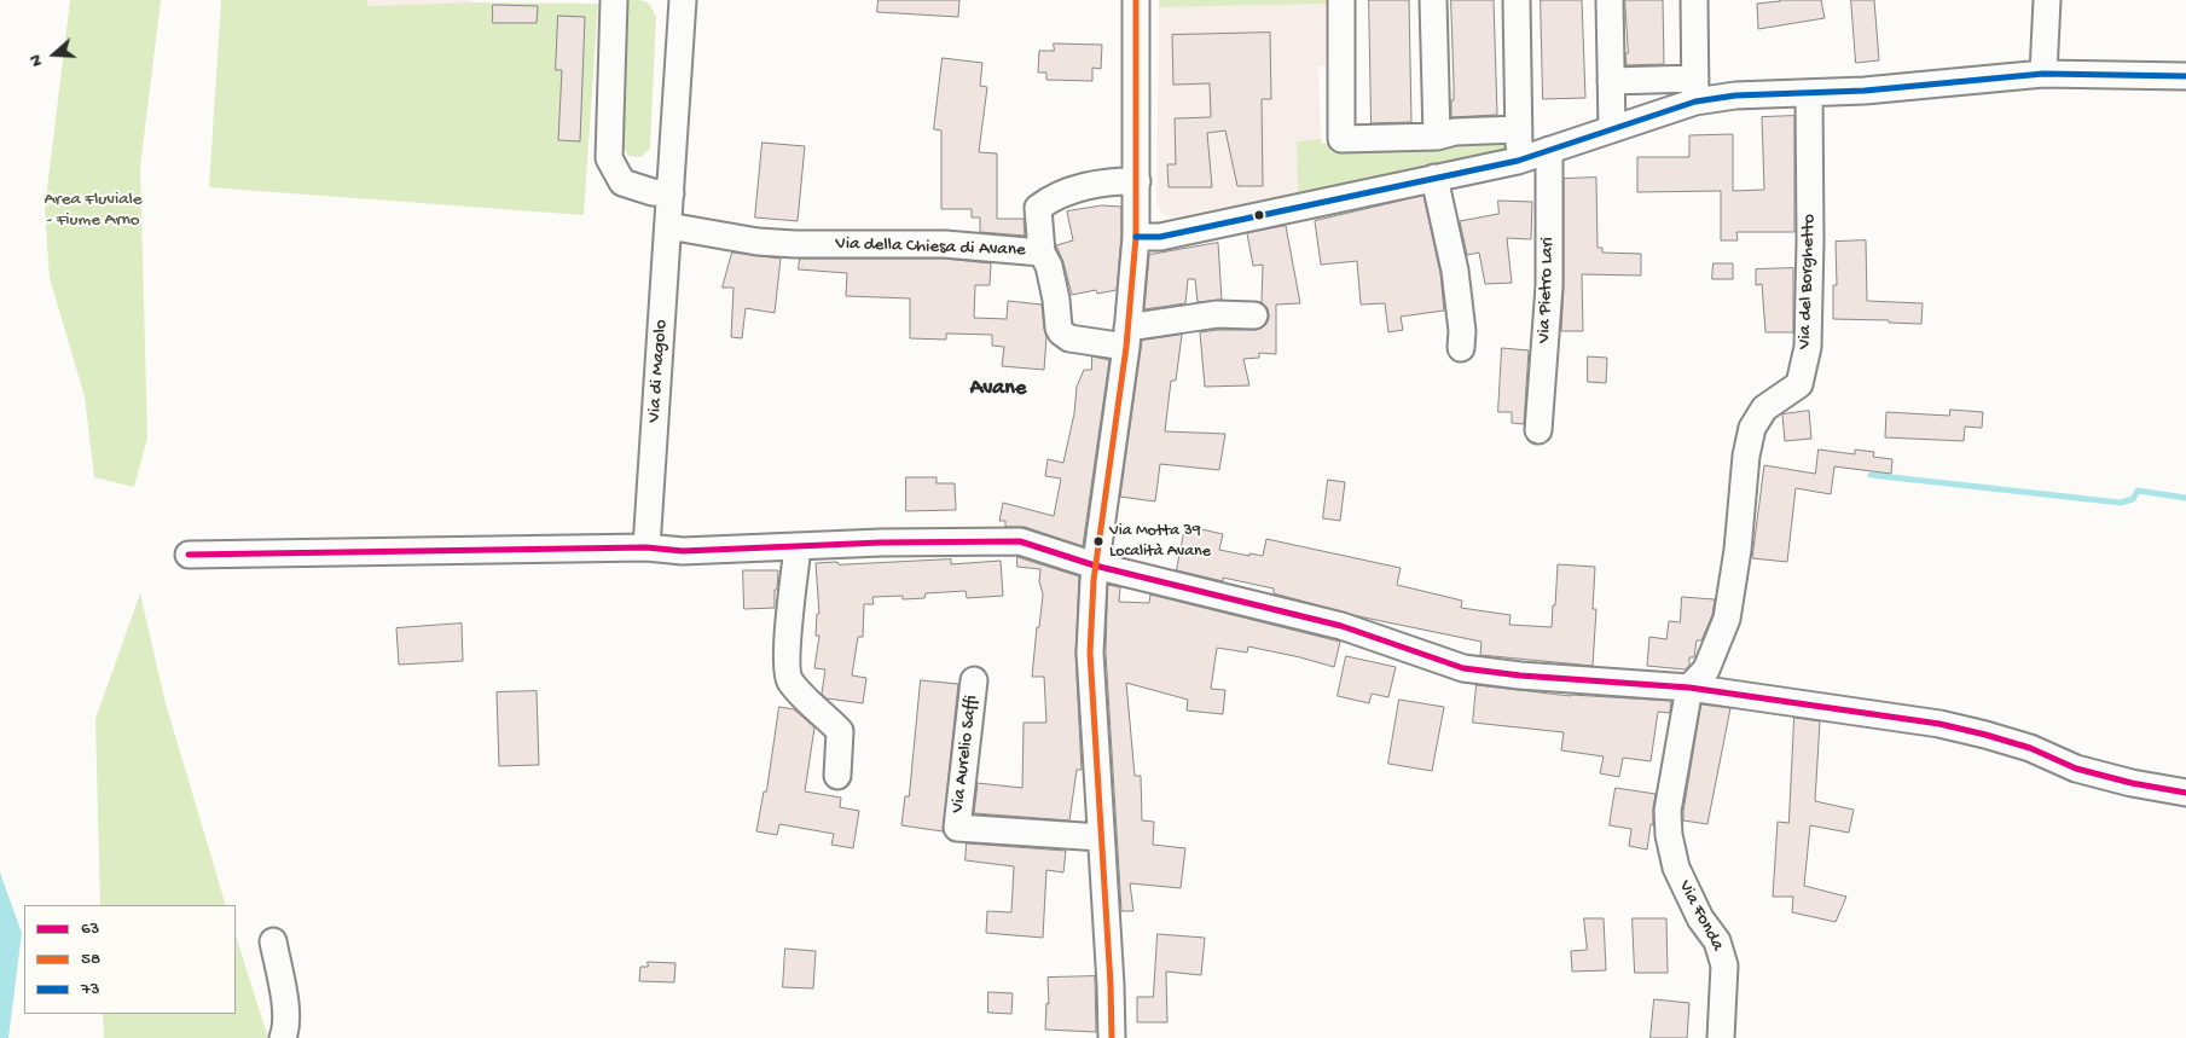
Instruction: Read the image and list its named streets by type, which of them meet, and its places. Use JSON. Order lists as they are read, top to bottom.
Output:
{
  "streets": {
    "street": [
      "Via della Chiesa di Avane",
      "Via del Borghetto",
      "Via Pietro Lari",
      "Via di Magolo",
      "Via Aurelio Saffi",
      "Via Fonda"
    ]
  },
  "crossings": [
    ["Via della Chiesa di Avane", "Via di Magolo"],
    ["Via del Borghetto", "Via Fonda"]
  ],
  "districts": ["Avane"],
  "parks": ["Area Fluviale - Fiume Arno"],
  "places": ["Via Motta 39 Località Avane"],
  "lines": ["transit line 58", "transit line 73", "transit line 63"],
  "legend": ["63", "58", "73"],
  "north": "left"
}
